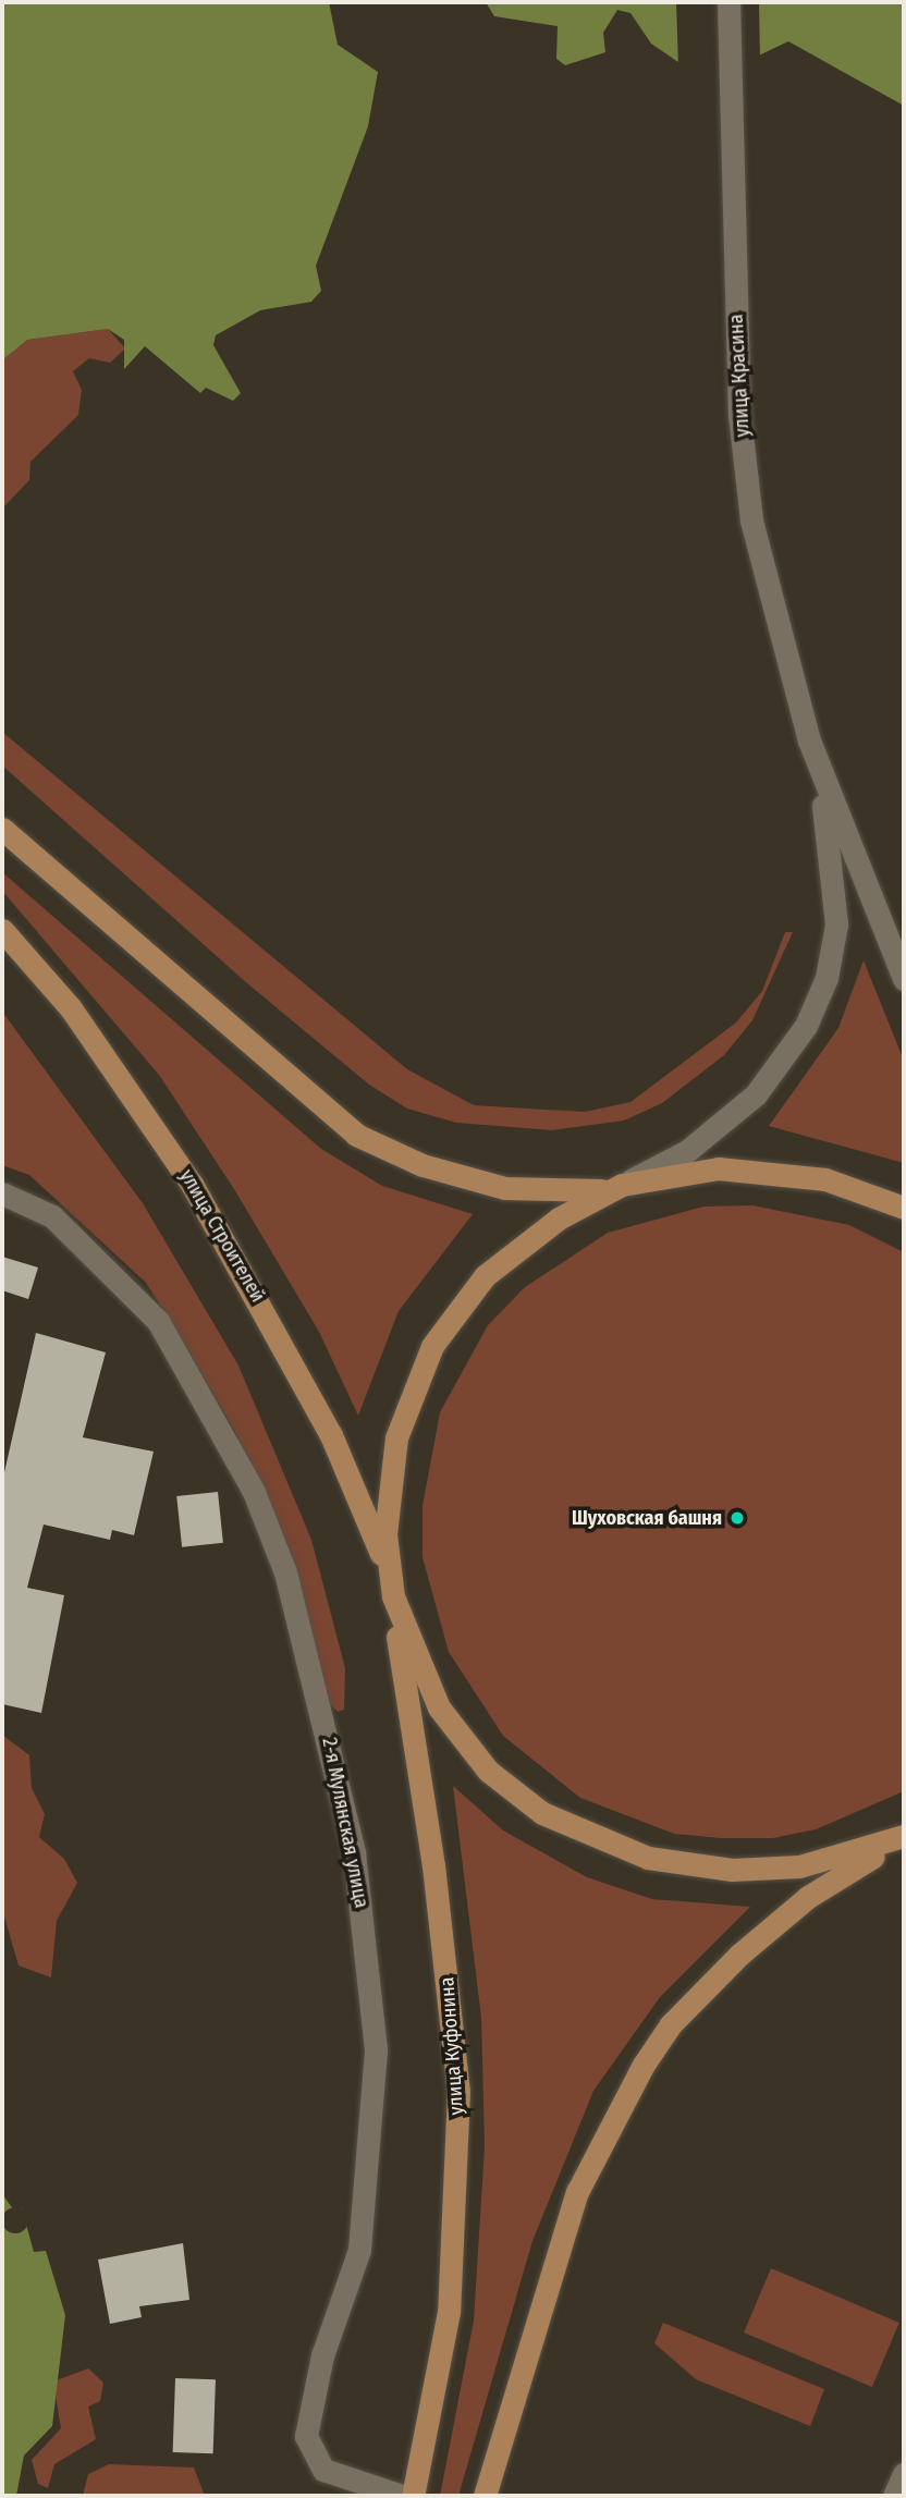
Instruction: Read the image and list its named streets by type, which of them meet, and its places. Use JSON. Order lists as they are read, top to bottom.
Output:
{
  "streets": {
    "main road": ["улица Строителей", "улица Куфонина"],
    "street": ["улица Красина", "2-я Мулянская улица"]
  },
  "crossings": [
    ["улица Строителей", "улица Куфонина"]
  ],
  "places": ["Шуховская башня"]
}
